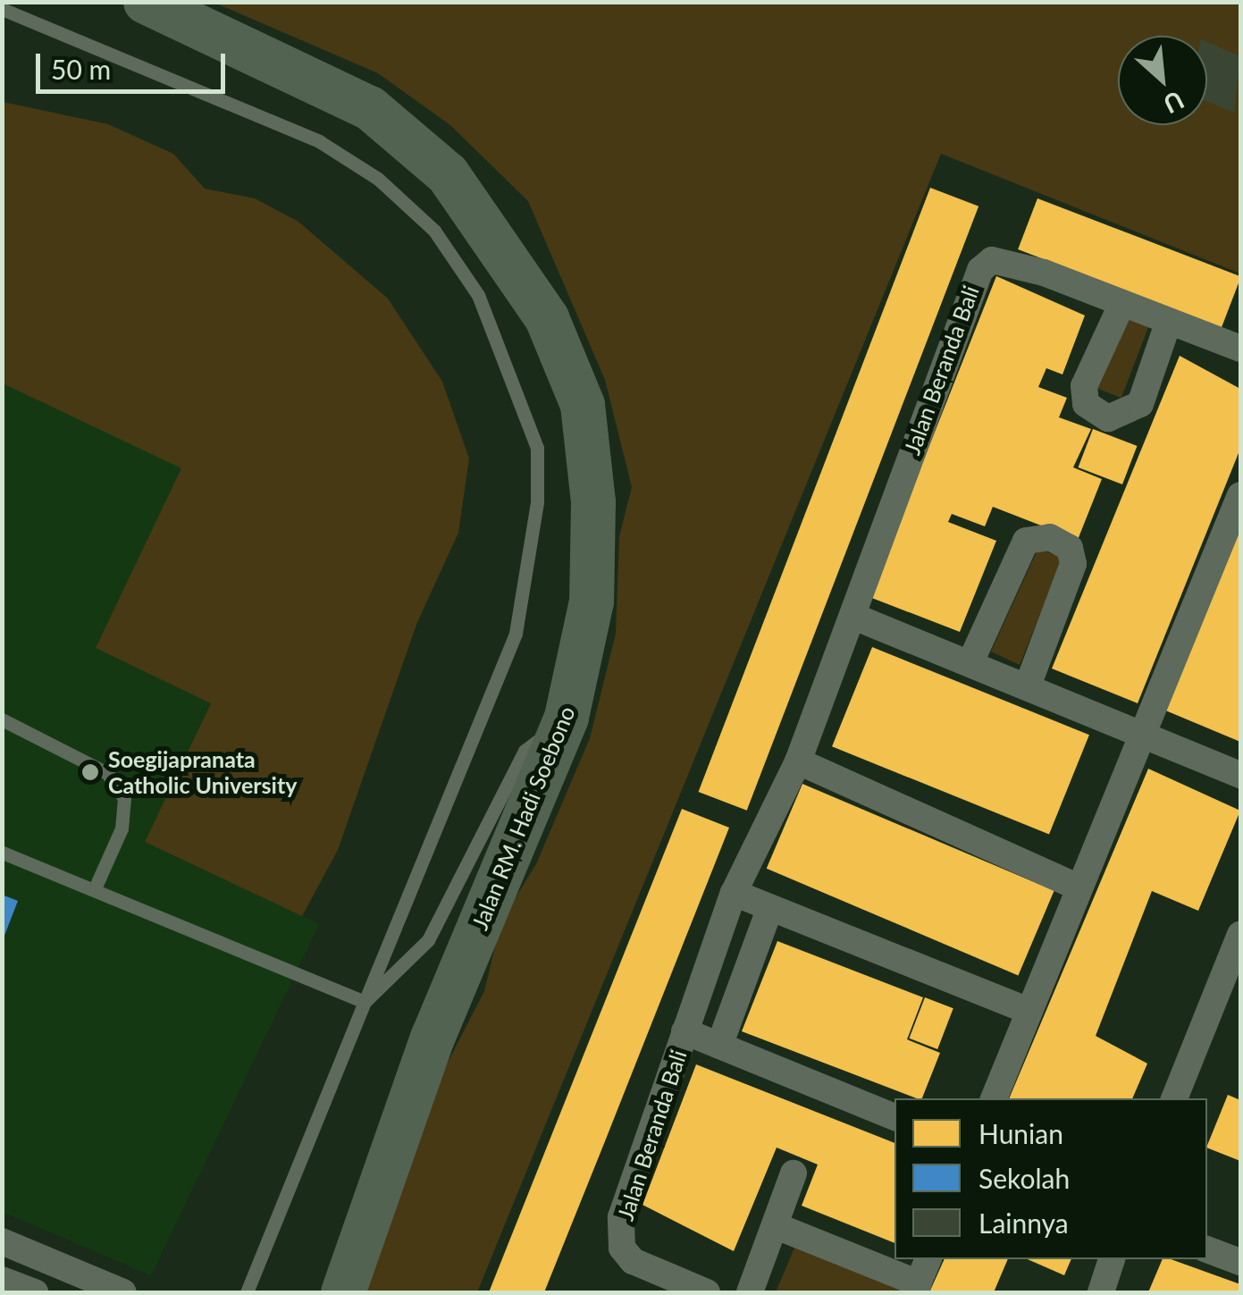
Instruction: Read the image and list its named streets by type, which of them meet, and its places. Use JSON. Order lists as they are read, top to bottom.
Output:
{
  "streets": {
    "main road": ["Jalan RM. Hadi Soebono"],
    "street": ["Jalan Beranda Bali"]
  },
  "places": ["Soegijapranata Catholic University"],
  "legend": ["Hunian", "Sekolah", "Lainnya"],
  "scale_bar": "50 m",
  "north": "bottom right"
}
